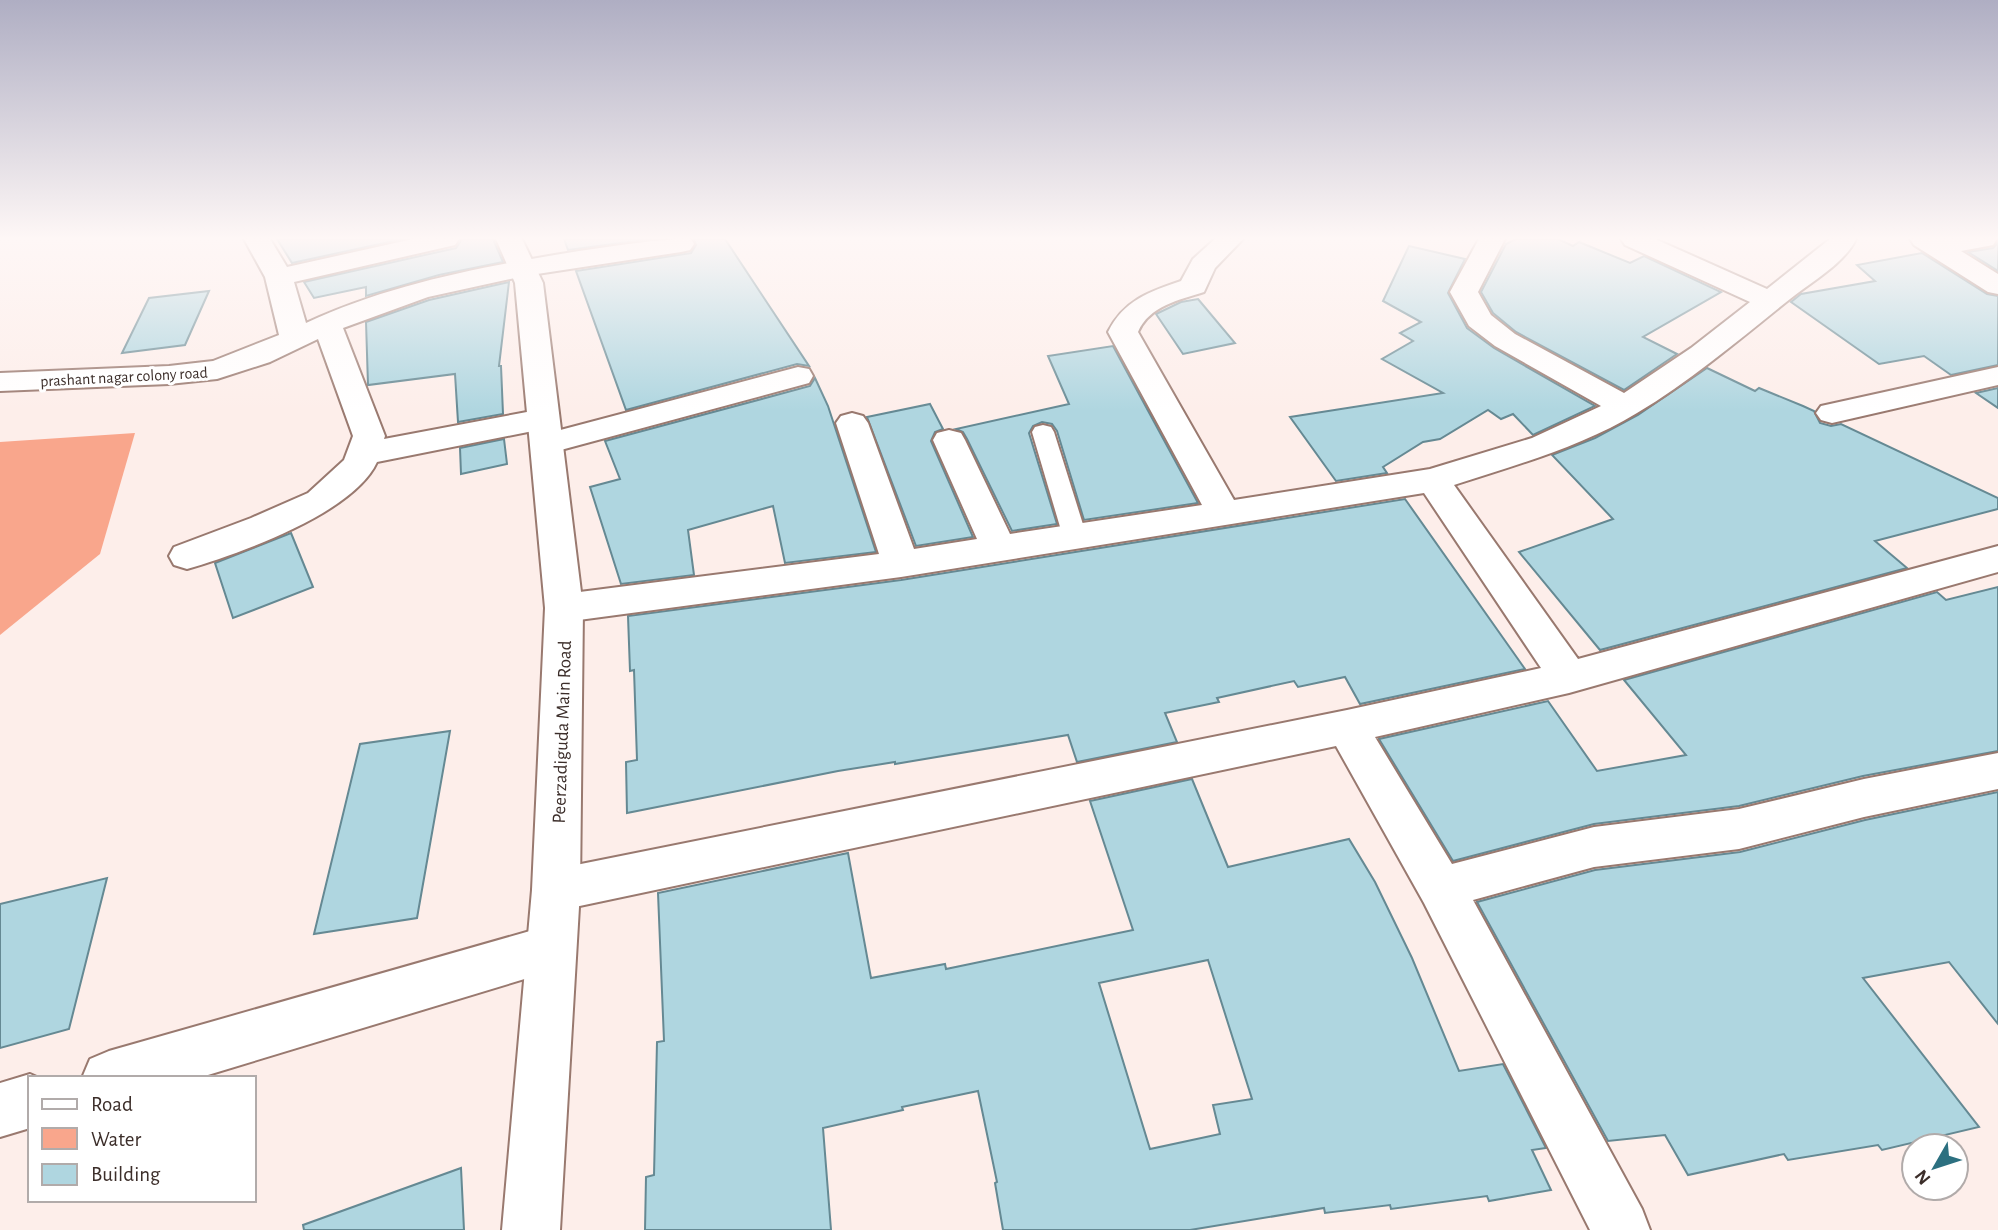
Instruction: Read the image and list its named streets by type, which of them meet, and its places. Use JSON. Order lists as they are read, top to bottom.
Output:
{
  "streets": {
    "street": ["prashant nagar colony road", "Peerzadiguda Main Road"]
  },
  "legend": ["Road", "Water", "Building"],
  "north": "bottom left"
}
